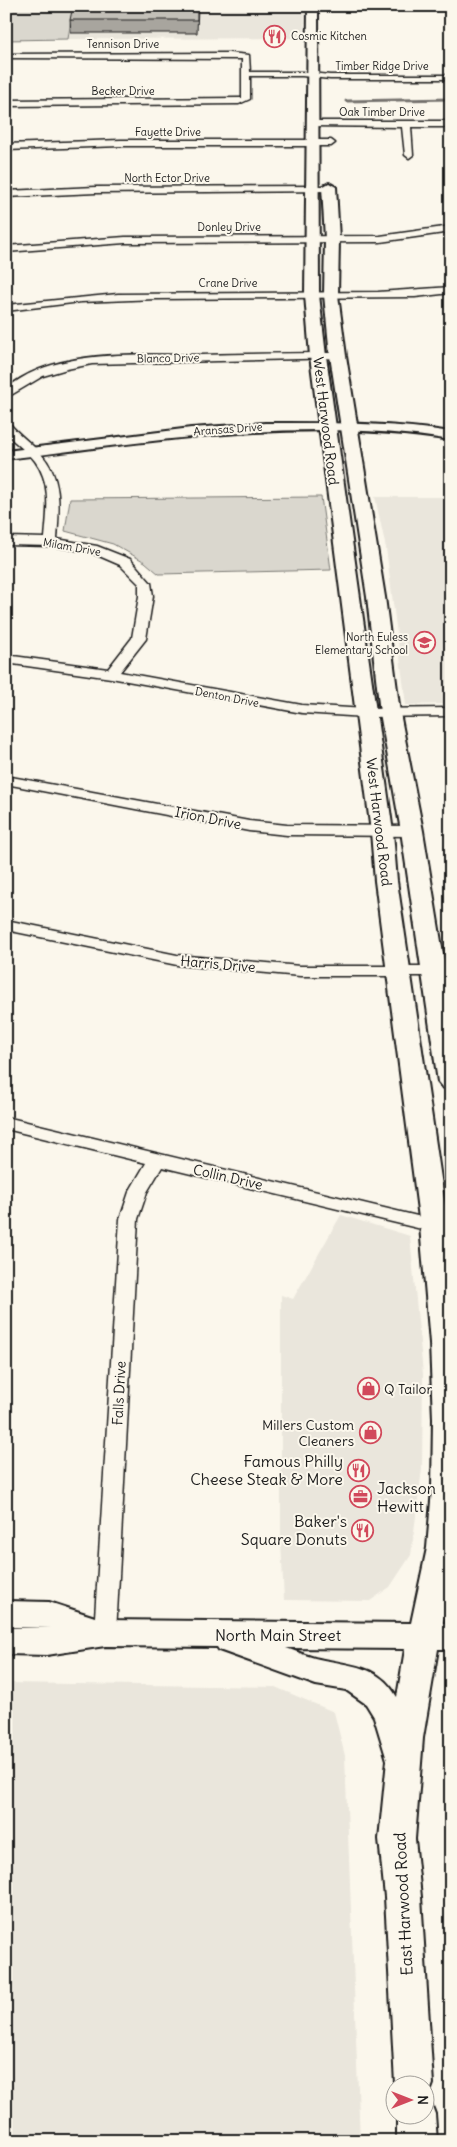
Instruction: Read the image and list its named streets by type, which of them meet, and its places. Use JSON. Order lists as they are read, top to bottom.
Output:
{
  "streets": {
    "main road": ["West Harwood Road", "North Main Street", "East Harwood Road"],
    "street": [
      "Tennison Drive",
      "Timber Ridge Drive",
      "Becker Drive",
      "Oak Timber Drive",
      "Fayette Drive",
      "North Ector Drive",
      "Donley Drive",
      "Crane Drive",
      "Blanco Drive",
      "Aransas Drive",
      "Milam Drive",
      "Denton Drive",
      "Irion Drive",
      "Harris Drive",
      "Collin Drive",
      "Falls Drive"
    ]
  },
  "crossings": [
    ["Tennison Drive", "Timber Ridge Drive"],
    ["Tennison Drive", "Becker Drive"],
    ["Timber Ridge Drive", "Becker Drive"],
    ["Timber Ridge Drive", "West Harwood Road"],
    ["Oak Timber Drive", "West Harwood Road"],
    ["Fayette Drive", "West Harwood Road"],
    ["North Ector Drive", "West Harwood Road"],
    ["Donley Drive", "West Harwood Road"],
    ["Crane Drive", "West Harwood Road"],
    ["Blanco Drive", "West Harwood Road"],
    ["West Harwood Road", "Aransas Drive"],
    ["West Harwood Road", "Denton Drive"],
    ["West Harwood Road", "Irion Drive"],
    ["West Harwood Road", "Harris Drive"],
    ["West Harwood Road", "Collin Drive"],
    ["West Harwood Road", "North Main Street"],
    ["West Harwood Road", "East Harwood Road"],
    ["Milam Drive", "Denton Drive"],
    ["Collin Drive", "Falls Drive"],
    ["Falls Drive", "North Main Street"],
    ["North Main Street", "East Harwood Road"]
  ],
  "places": {
    "restaurant": ["Cosmic Kitchen", "Famous Philly Cheese Steak & More", "Baker's Square Donuts"],
    "school or university": ["North Euless Elementary School"],
    "shop": ["Q Tailor", "Millers Custom Cleaners"],
    "office": ["Jackson Hewitt"]
  },
  "north": "right"
}
